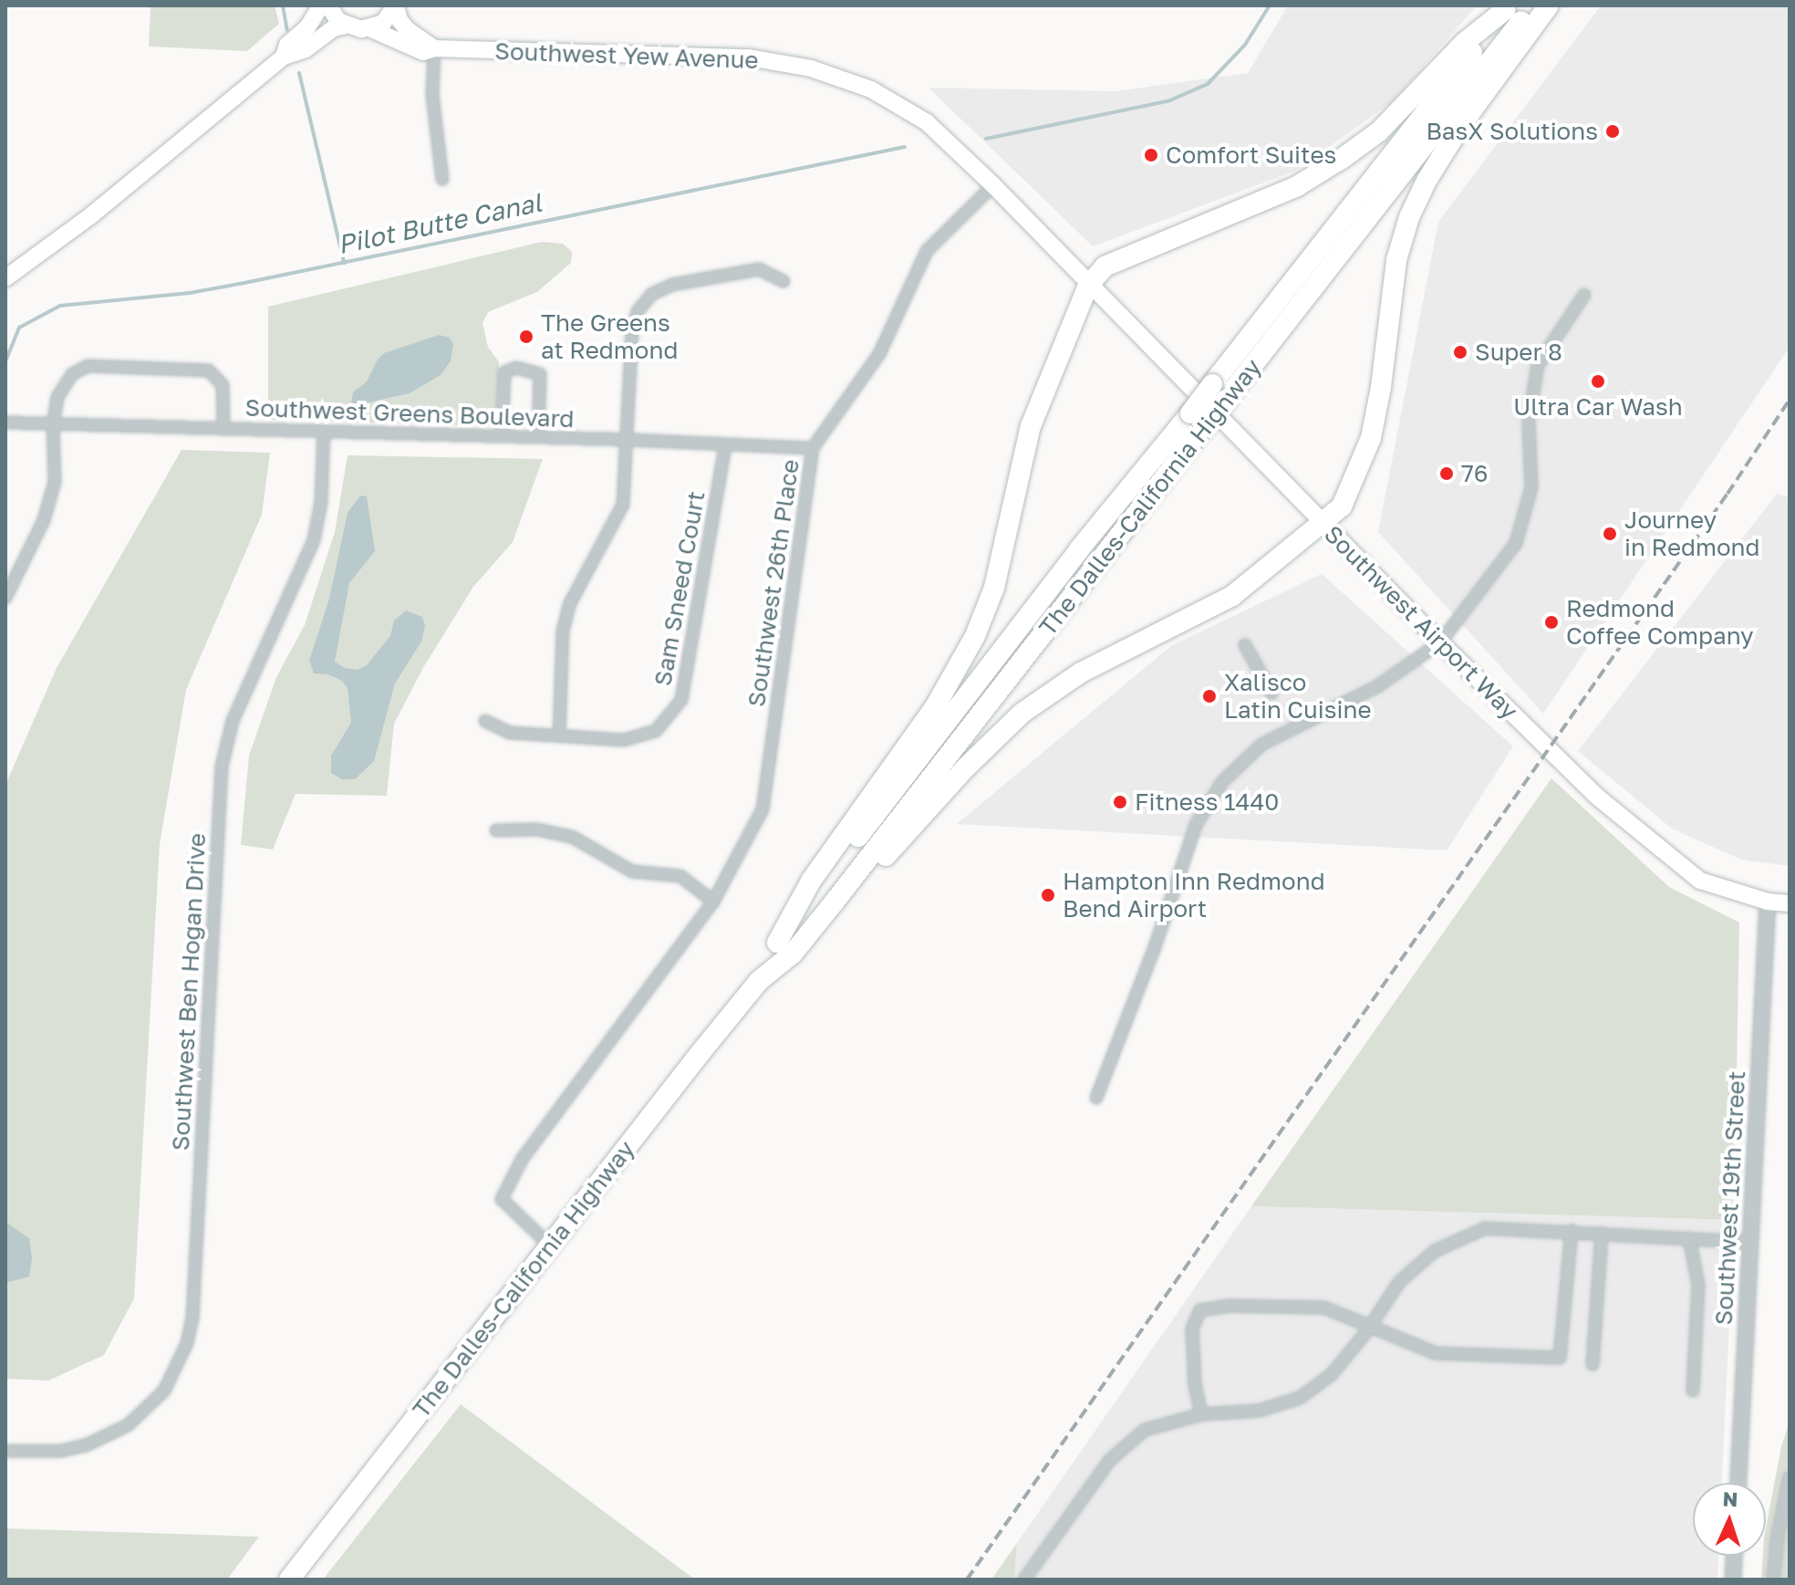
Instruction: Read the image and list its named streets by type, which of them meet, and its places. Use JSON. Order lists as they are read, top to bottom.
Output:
{
  "streets": {
    "highway": ["The Dalles-California Highway"],
    "main road": ["Southwest Yew Avenue", "Southwest Airport Way"],
    "street": [
      "Southwest Greens Boulevard",
      "Southwest 26th Place",
      "Sam Sneed Court",
      "Southwest Ben Hogan Drive",
      "Southwest 19th Street"
    ]
  },
  "crossings": [
    ["Southwest Yew Avenue", "Southwest 26th Place"],
    ["Southwest Yew Avenue", "Southwest Airport Way"],
    ["Southwest Greens Boulevard", "Southwest 26th Place"],
    ["Southwest Greens Boulevard", "Sam Sneed Court"],
    ["Southwest Greens Boulevard", "Southwest Ben Hogan Drive"],
    ["The Dalles-California Highway", "Southwest 26th Place"],
    ["Southwest Airport Way", "Southwest 19th Street"]
  ],
  "water": ["Pilot Butte Canal"],
  "places": [
    "BasX Solutions",
    "Comfort Suites",
    "The Greens at Redmond",
    "Super 8",
    "Ultra Car Wash",
    "76",
    "Journey in Redmond",
    "Redmond Coffee Company",
    "Xalisco Latin Cuisine",
    "Fitness 1440",
    "Hampton Inn Redmond Bend Airport"
  ],
  "north": "top"
}
